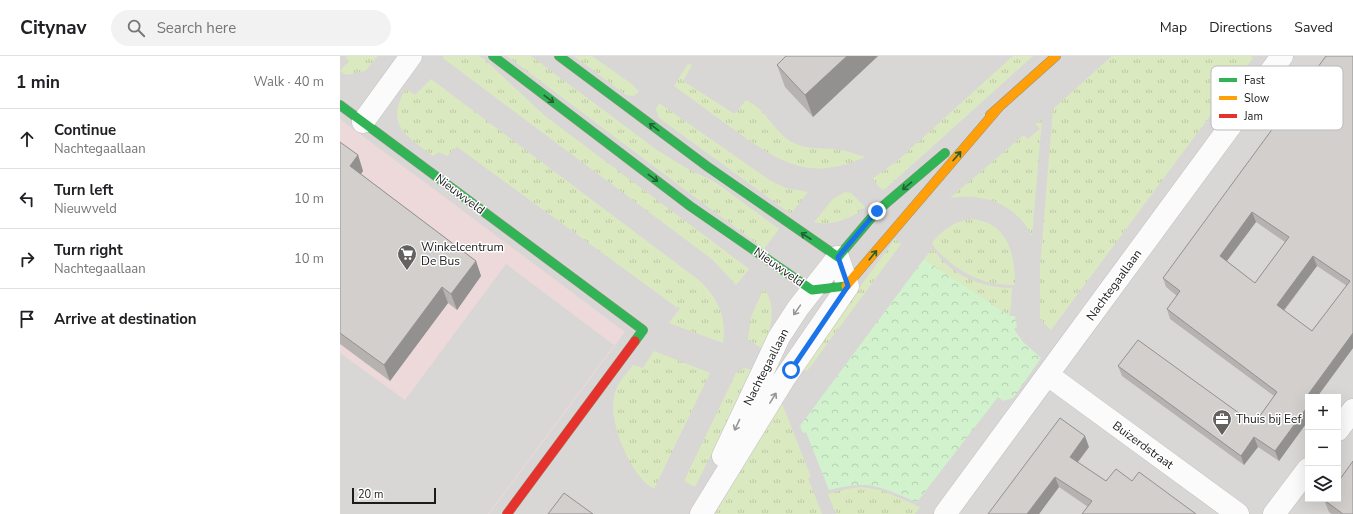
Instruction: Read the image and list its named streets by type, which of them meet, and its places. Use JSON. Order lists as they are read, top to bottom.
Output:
{
  "streets": {
    "street": ["Nieuwveld", "Nachtegaallaan", "Buizerdstraat"]
  },
  "crossings": [
    ["Nieuwveld", "Nachtegaallaan"],
    ["Nachtegaallaan", "Buizerdstraat"]
  ],
  "places": {
    "supermarket": ["Winkelcentrum De Bus"],
    "office": ["Thuis bij Eef"]
  },
  "legend": ["Fast", "Slow", "Jam"],
  "scale_bar": "20 m",
  "page": {
    "header": "Citynav",
    "search": "Search here",
    "nav": ["Map", "Directions", "Saved"],
    "heading": ["1 min", "Walk · 40 m"],
    "list": [
      ["Continue", "Nachtegaallaan", "20 m"],
      ["Turn left", "Nieuwveld", "10 m"],
      ["Turn right", "Nachtegaallaan", "10 m"],
      "Arrive at destination"
    ],
    "map_buttons": ["+", "−"],
    "scale": "20 m"
  }
}
